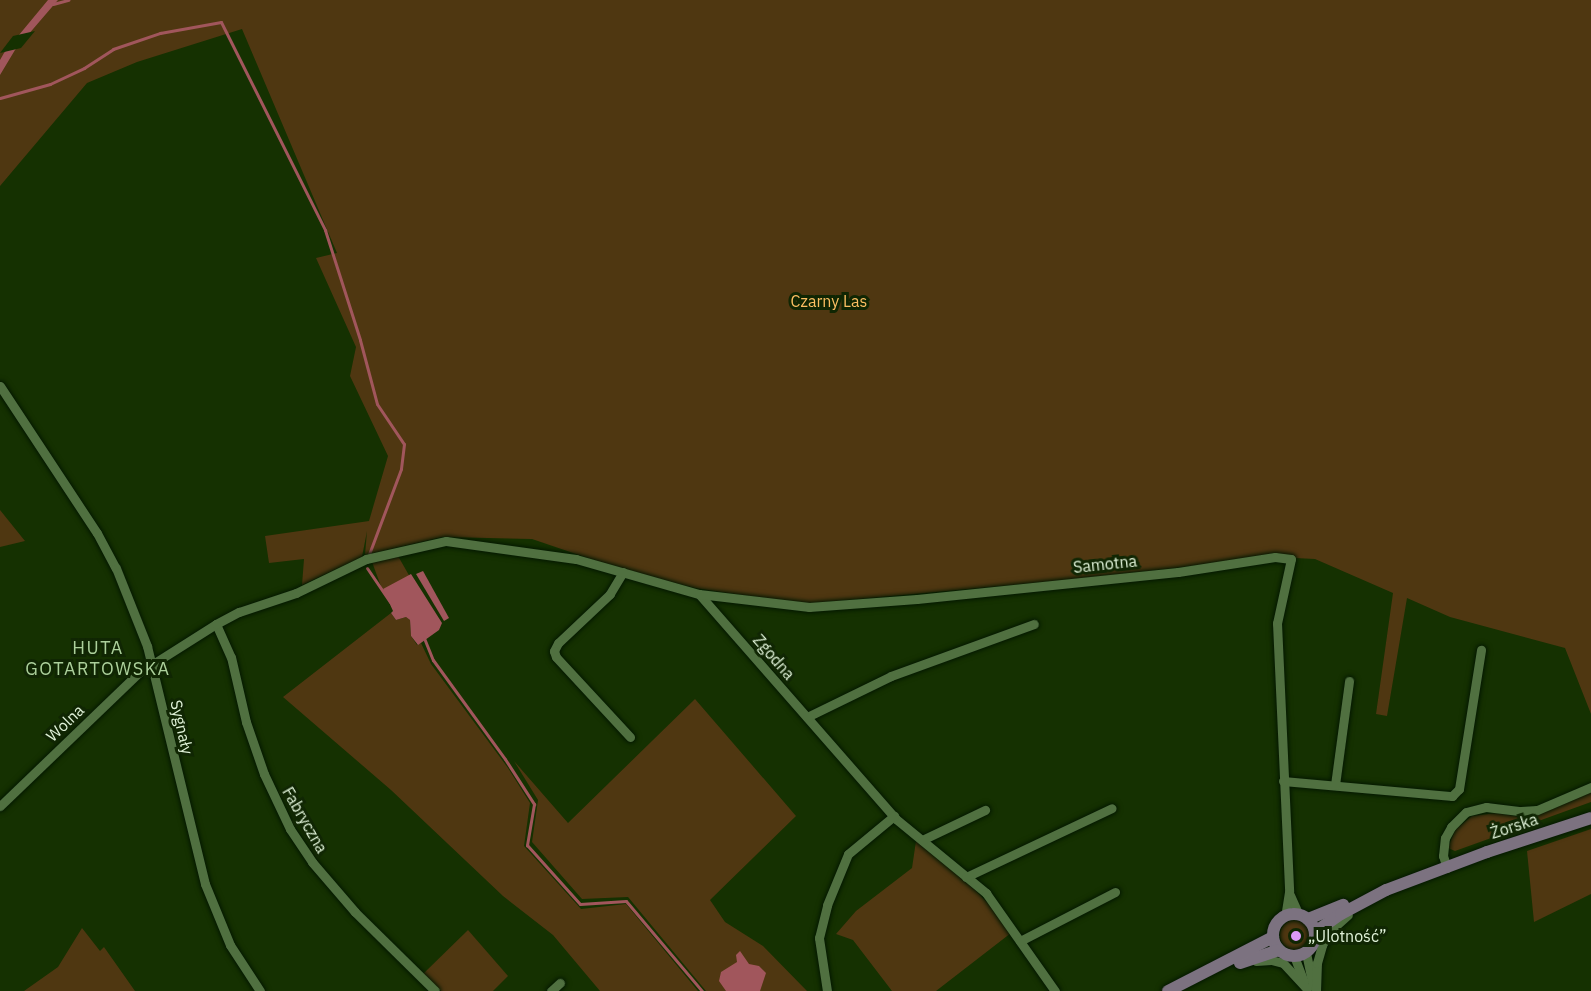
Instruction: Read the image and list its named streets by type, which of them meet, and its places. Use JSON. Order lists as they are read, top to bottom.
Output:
{
  "streets": {
    "main road": ["Żorska"],
    "street": [
      "Samotna",
      "Zgodna",
      "Wolna",
      "Sygnały",
      "Fabryczna"
    ]
  },
  "crossings": [
    ["Samotna", "Zgodna"],
    ["Samotna", "Żorska"],
    ["Wolna", "Sygnały"]
  ],
  "districts": ["HUTA GOTARTOWSKA"],
  "parks": ["Czarny Las"],
  "places": ["„Ulotność”"]
}
